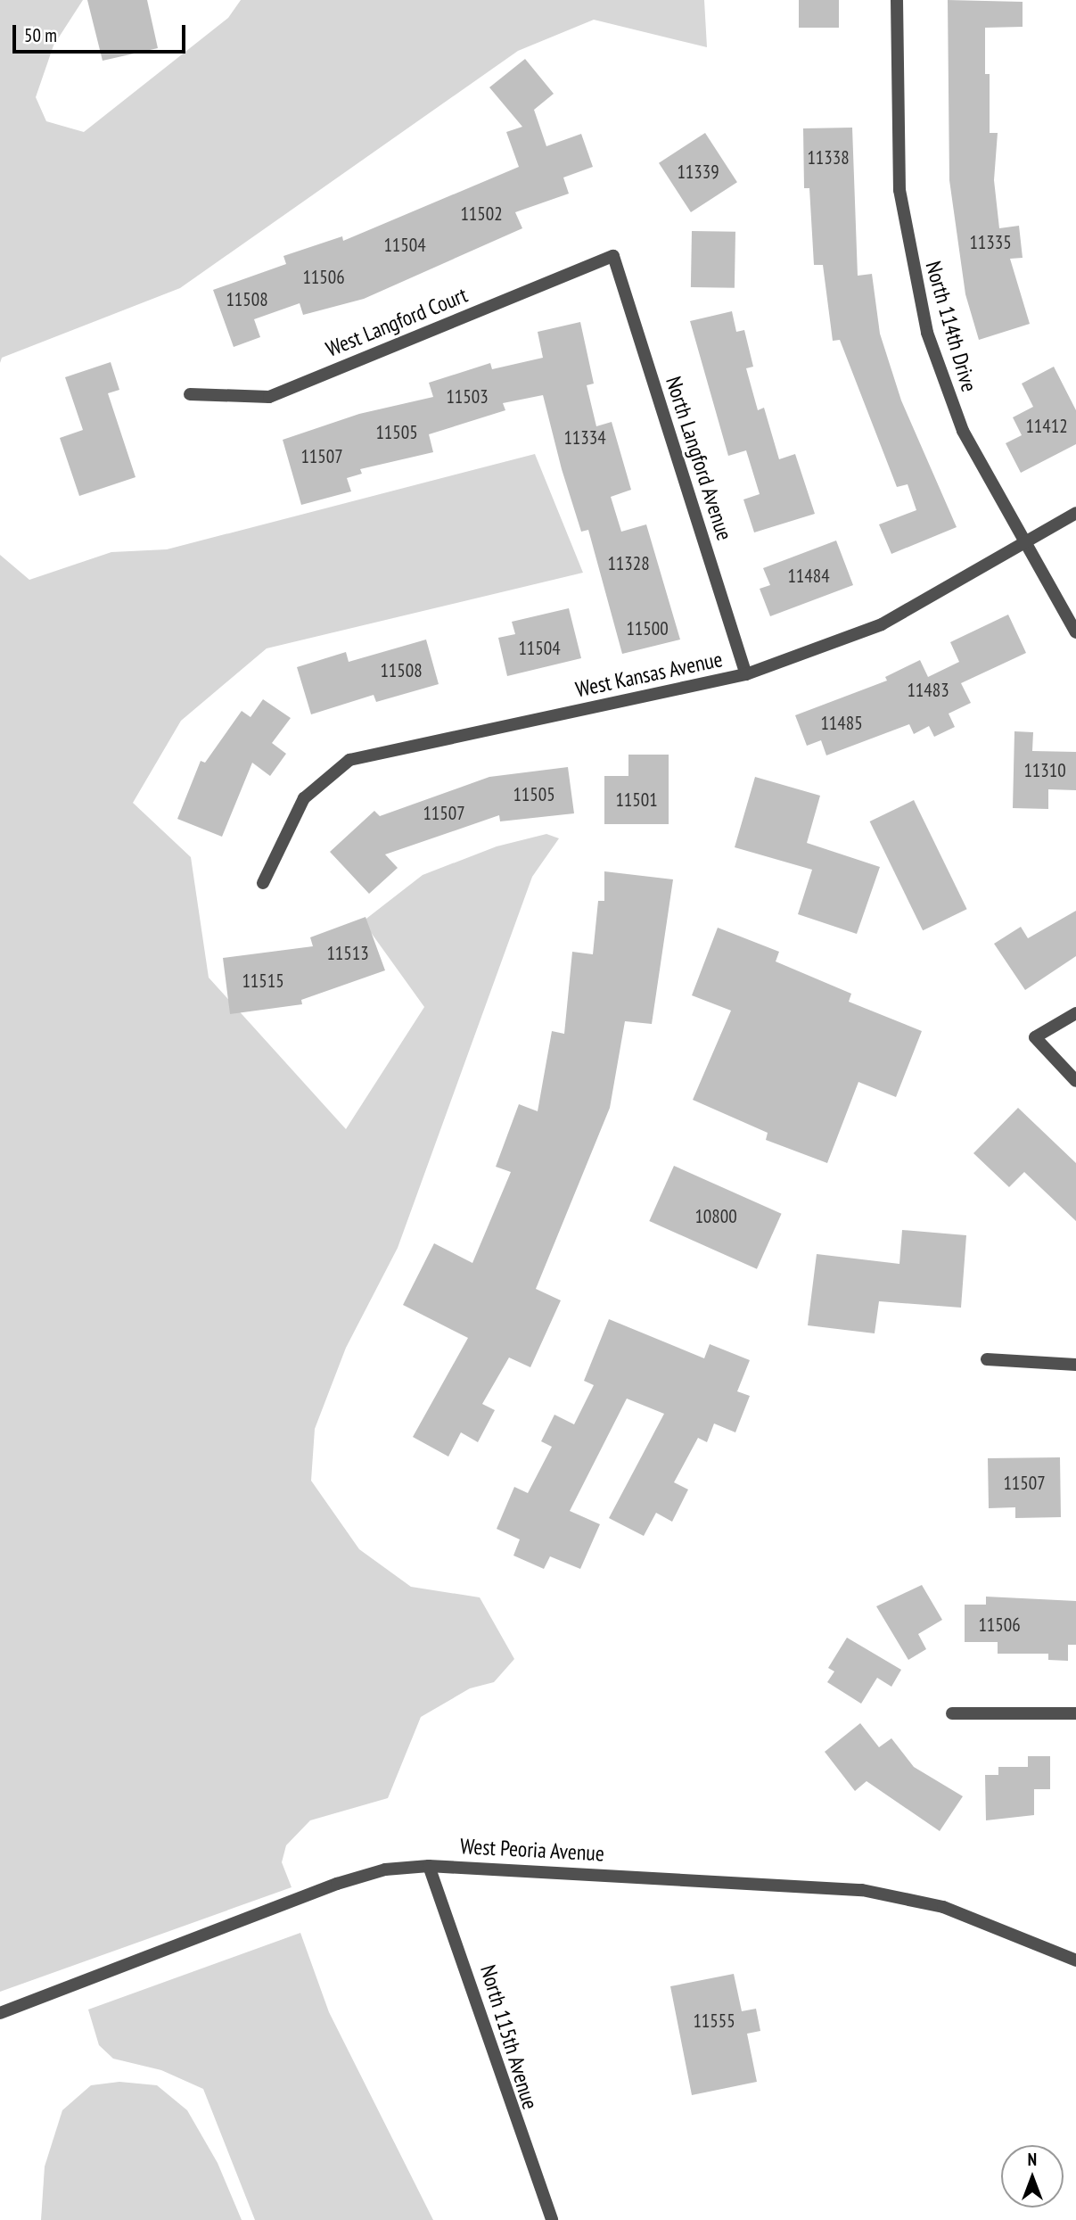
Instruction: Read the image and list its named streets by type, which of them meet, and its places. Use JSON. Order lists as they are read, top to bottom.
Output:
{
  "streets": {
    "street": [
      "West Langford Court",
      "North 114th Drive",
      "North Langford Avenue",
      "West Kansas Avenue",
      "West Peoria Avenue",
      "North 115th Avenue"
    ]
  },
  "crossings": [
    ["West Langford Court", "North Langford Avenue"],
    ["North 114th Drive", "West Kansas Avenue"],
    ["North Langford Avenue", "West Kansas Avenue"],
    ["West Peoria Avenue", "North 115th Avenue"]
  ],
  "house_numbers": [
    "11338",
    "11339",
    "11502",
    "11335",
    "11504",
    "11506",
    "11508",
    "11503",
    "11412",
    "11505",
    "11334",
    "11507",
    "11328",
    "11484",
    "11500",
    "11504",
    "11508",
    "11483",
    "11485",
    "11310",
    "11505",
    "11501",
    "11507",
    "11513",
    "11515",
    "10800",
    "11507",
    "11506",
    "11555"
  ],
  "scale_bar": "50 m",
  "north": "top"
}
